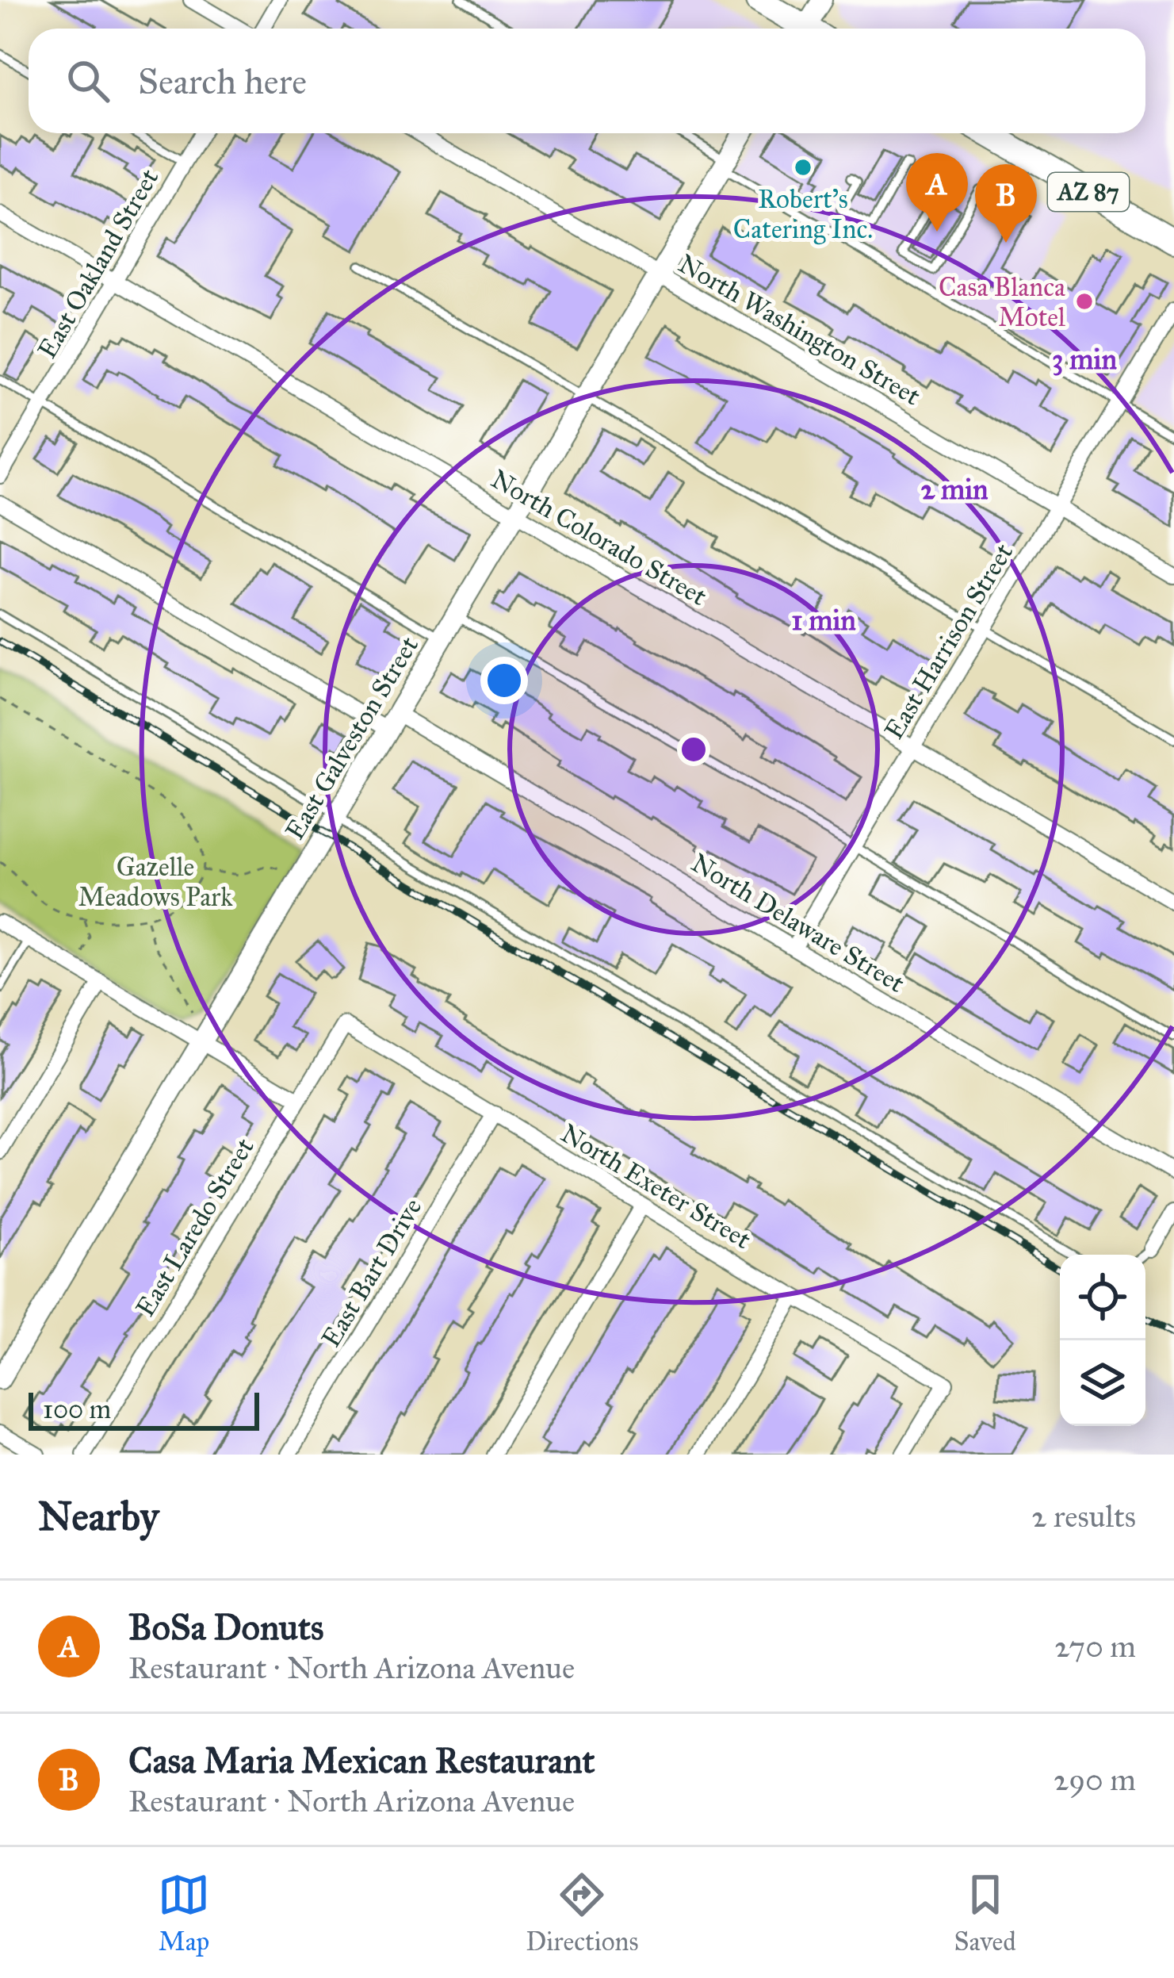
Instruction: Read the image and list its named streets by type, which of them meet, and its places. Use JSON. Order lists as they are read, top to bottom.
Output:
{
  "streets": {
    "main road": ["AZ 87"],
    "street": [
      "East Oakland Street",
      "North Washington Street",
      "North Colorado Street",
      "East Harrison Street",
      "East Galveston Street",
      "North Delaware Street",
      "North Exeter Street",
      "East Laredo Street",
      "East Bart Drive"
    ]
  },
  "crossings": [
    ["East Oakland Street", "North Colorado Street"],
    ["North Washington Street", "East Harrison Street"],
    ["North Washington Street", "East Galveston Street"],
    ["North Colorado Street", "East Harrison Street"],
    ["North Colorado Street", "East Galveston Street"],
    ["East Harrison Street", "North Delaware Street"],
    ["East Galveston Street", "North Delaware Street"],
    ["North Exeter Street", "East Laredo Street"],
    ["North Exeter Street", "East Bart Drive"]
  ],
  "parks": ["Gazelle Meadows Park"],
  "places": ["Robert's Catering Inc.", "Casa Blanca Motel"],
  "scale_bar": "100 m",
  "page": {
    "search": "Search here",
    "pins": ["A", "B"],
    "scale": "100 m",
    "heading": ["Nearby", "2 results"],
    "list": [
      {
        "mark": "A",
        "name": "BoSa Donuts",
        "note": "Restaurant · North Arizona Avenue",
        "value": "270 m"
      },
      {
        "mark": "B",
        "name": "Casa Maria Mexican Restaurant",
        "note": "Restaurant · North Arizona Avenue",
        "value": "290 m"
      }
    ],
    "nav": ["Map", "Directions", "Saved"]
  },
  "rings": ["3 min", "2 min", "1 min"]
}
